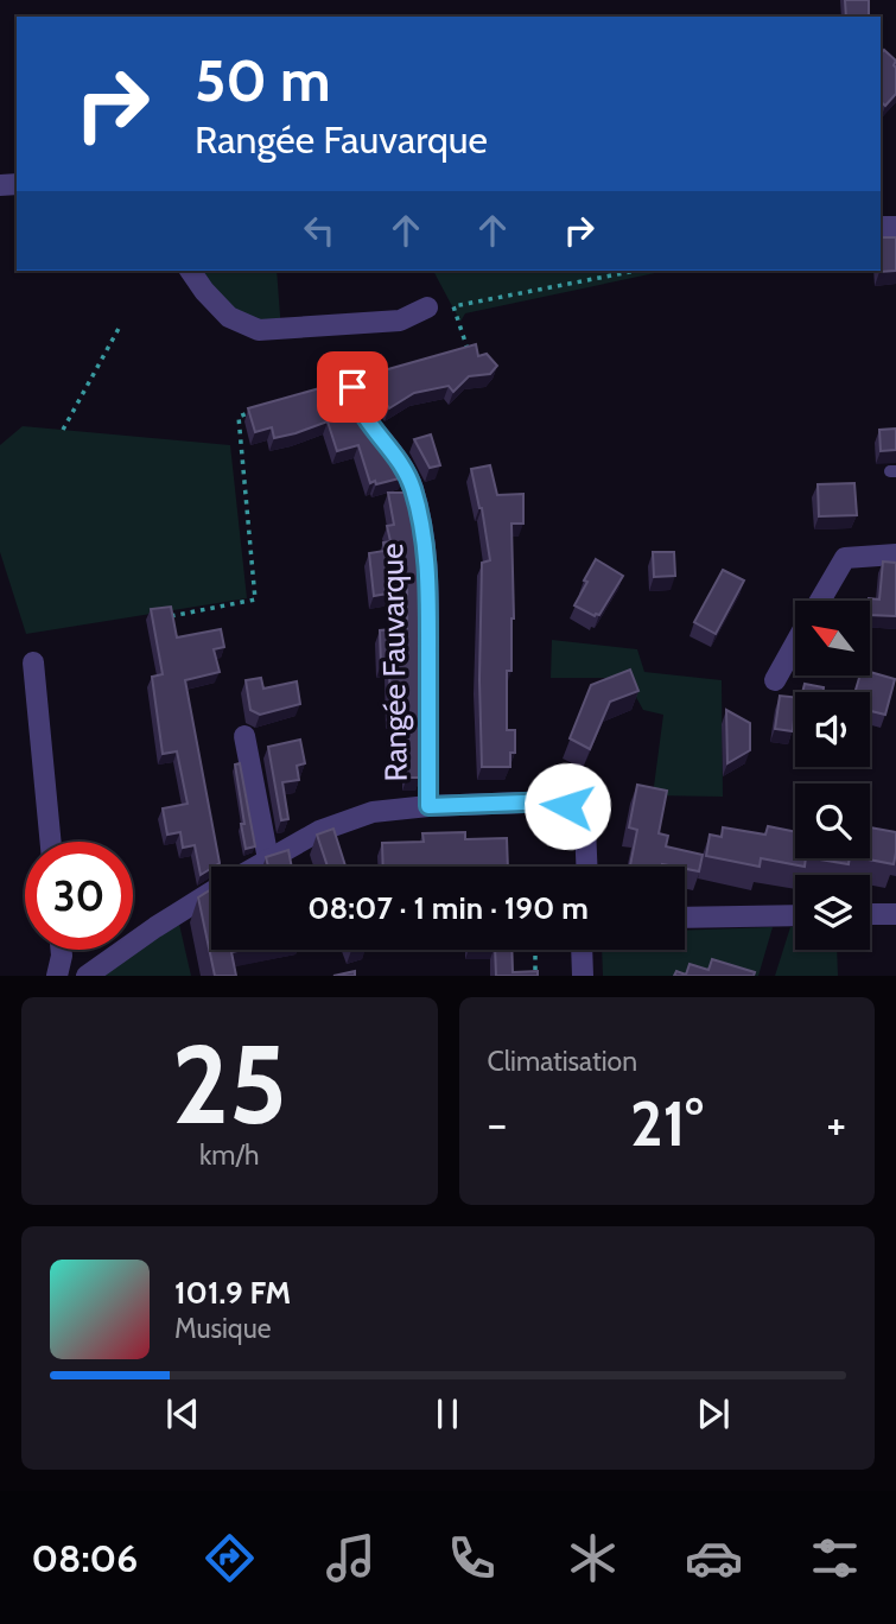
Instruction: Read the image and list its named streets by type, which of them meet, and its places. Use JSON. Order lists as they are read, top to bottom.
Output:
{
  "streets": {
    "street": ["Rangée Fauvarque"]
  },
  "north": "top left",
  "page": {
    "turn": ["50 m", "Rangée Fauvarque"],
    "limit": "30",
    "trip": "08:07 · 1 min · 190 m",
    "tile": [
      ["25", "km/h"],
      "Climatisation"
    ],
    "heat": ["−", "21°", "+"],
    "song": ["101.9 FM", "Musique"],
    "tabs": "08:06"
  }
}
